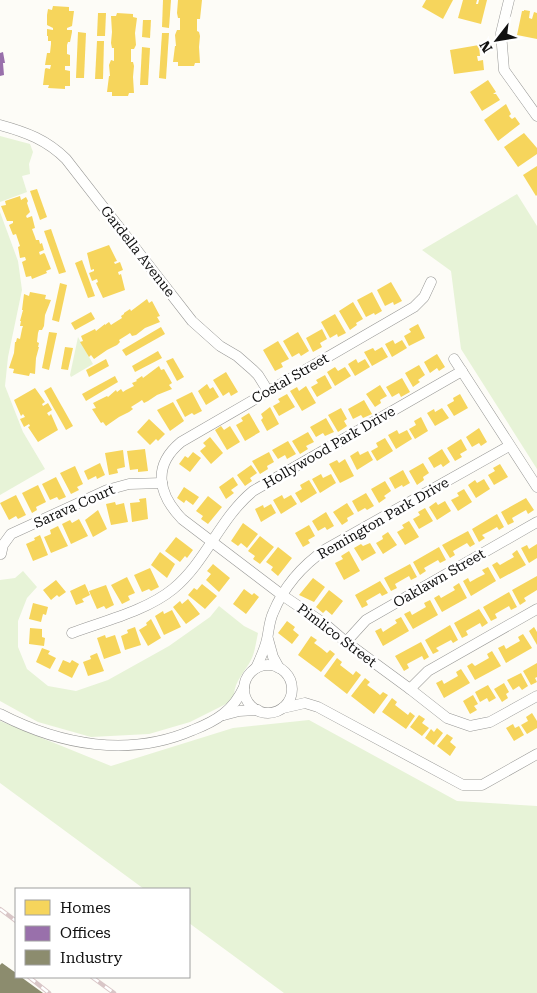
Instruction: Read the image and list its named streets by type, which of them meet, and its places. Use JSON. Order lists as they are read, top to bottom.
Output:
{
  "streets": {
    "street": [
      "Gardella Avenue",
      "Costal Street",
      "Hollywood Park Drive",
      "Sarava Court",
      "Remington Park Drive",
      "Oaklawn Street",
      "Pimlico Street"
    ]
  },
  "crossings": [
    ["Gardella Avenue", "Costal Street"],
    ["Costal Street", "Sarava Court"],
    ["Costal Street", "Pimlico Street"],
    ["Hollywood Park Drive", "Pimlico Street"],
    ["Sarava Court", "Pimlico Street"],
    ["Remington Park Drive", "Pimlico Street"],
    ["Oaklawn Street", "Pimlico Street"]
  ],
  "legend": ["Homes", "Offices", "Industry"],
  "north": "bottom left"
}
